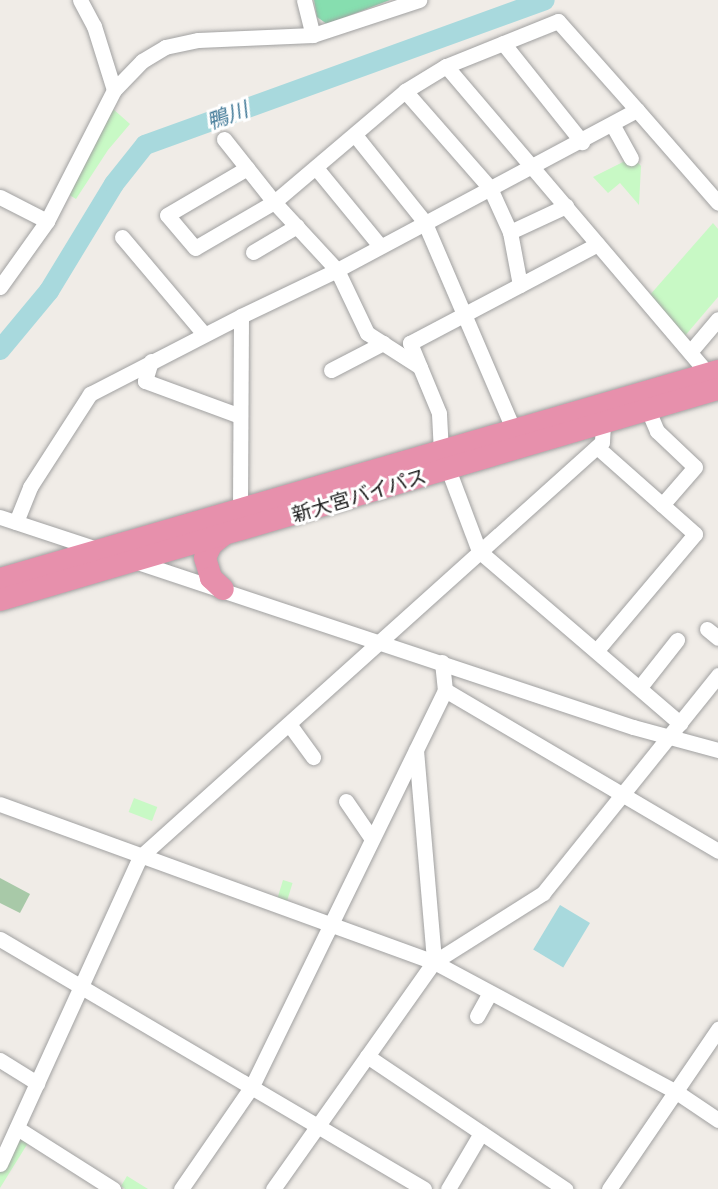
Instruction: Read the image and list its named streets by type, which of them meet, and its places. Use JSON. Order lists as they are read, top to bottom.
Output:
{
  "streets": {
    "highway": ["新大宮バイパス"]
  },
  "water": ["鴨川"]
}
